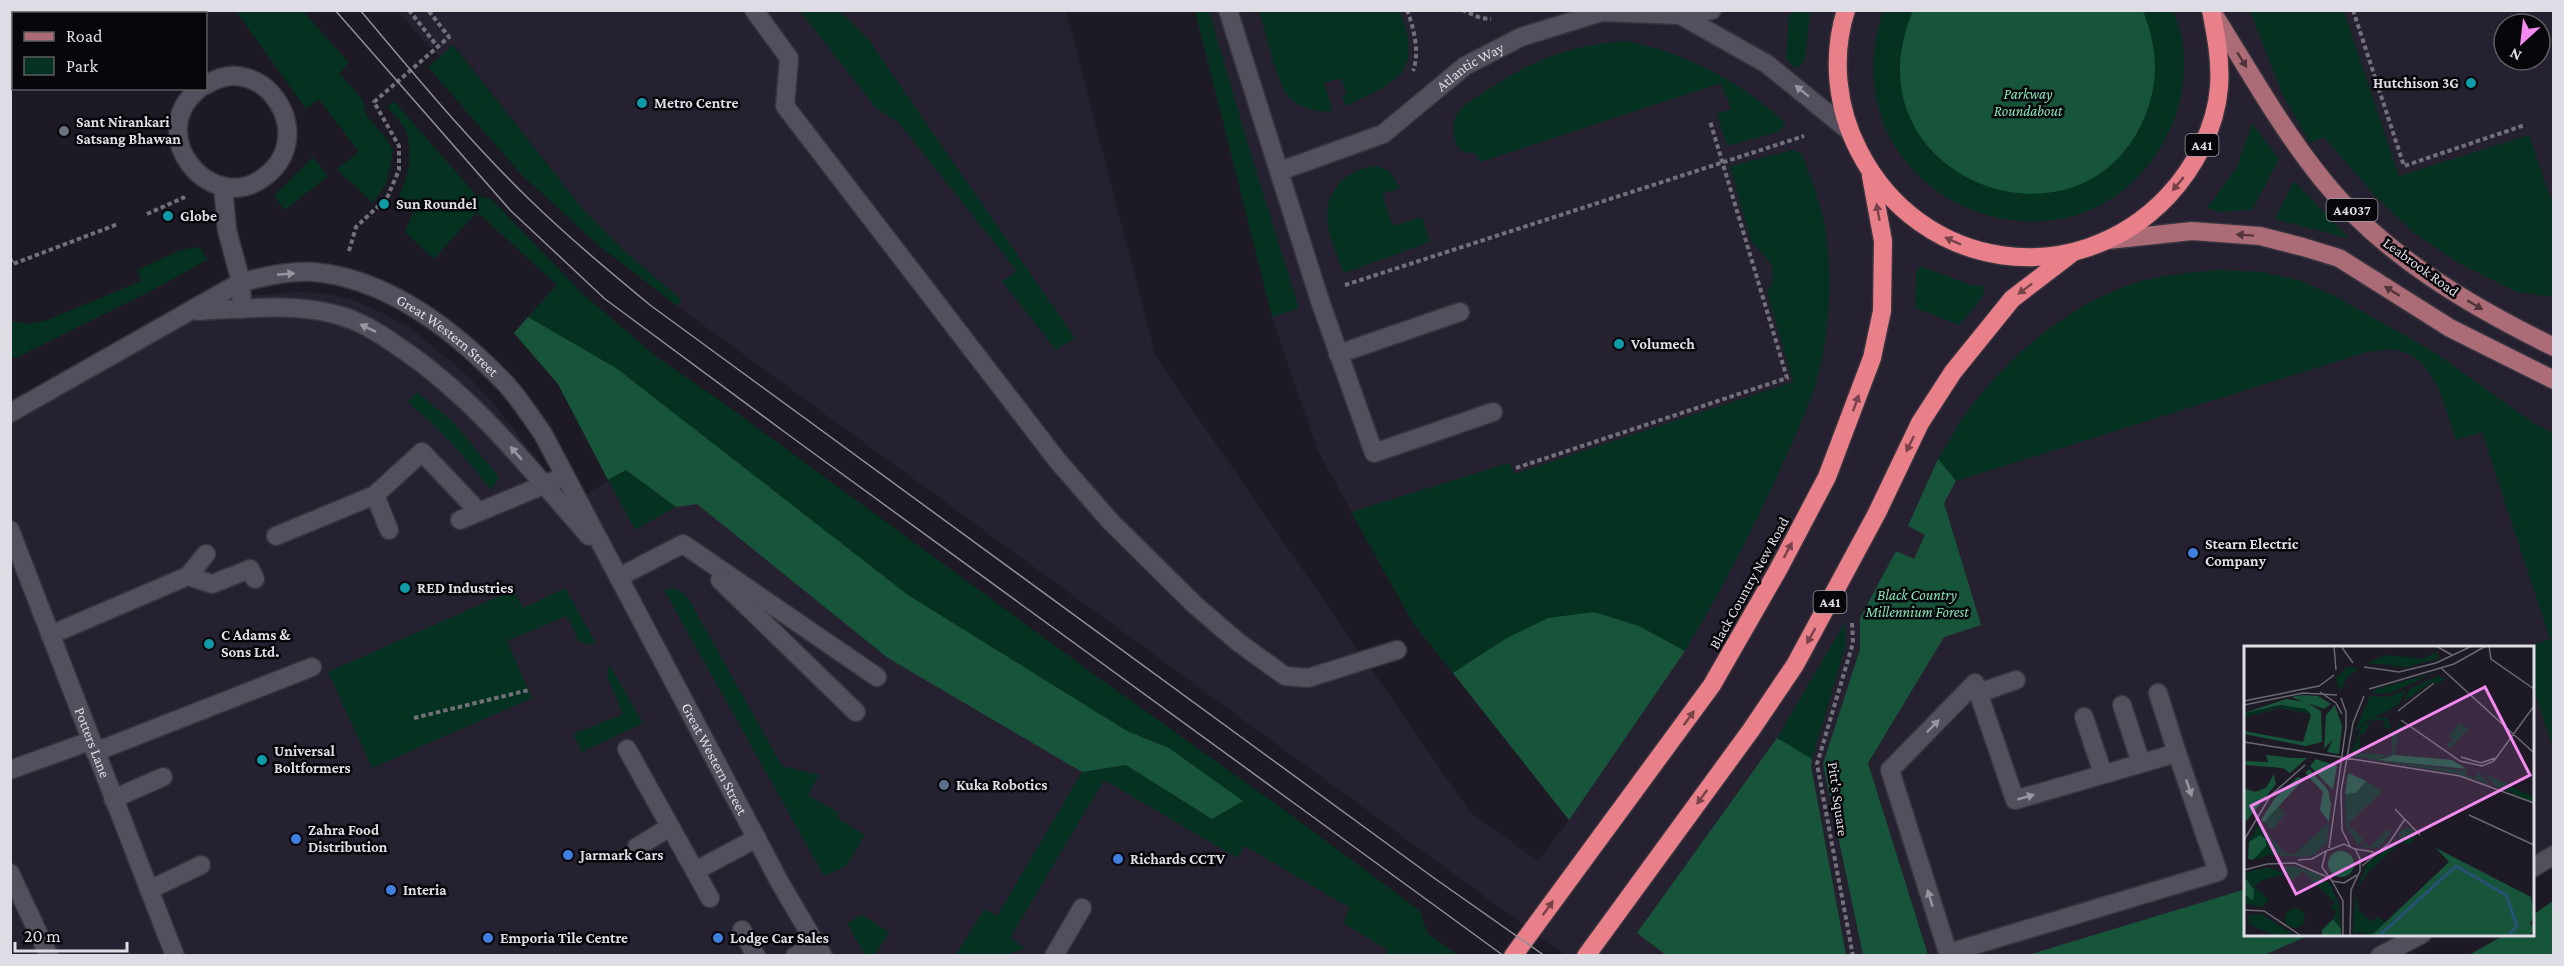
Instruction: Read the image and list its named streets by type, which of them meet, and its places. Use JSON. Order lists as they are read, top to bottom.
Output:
{
  "streets": {
    "highway": ["A41", "Black Country New Road"],
    "main road": ["A4037", "Leabrook Road"],
    "street": ["Atlantic Way", "Great Western Street", "Potters Lane"],
    "path": ["Pitt's Square"]
  },
  "crossings": [
    ["Atlantic Way", "A41"],
    ["A41", "Leabrook Road"],
    ["A41", "Black Country New Road"]
  ],
  "one_way": ["Leabrook Road"],
  "parks": ["Parkway Roundabout", "Black Country Millennium Forest"],
  "places": [
    "Hutchison 3G",
    "Metro Centre",
    "Sant Nirankari Satsang Bhawan",
    "Sun Roundel",
    "Globe",
    "Volumech",
    "Stearn Electric Company",
    "RED Industries",
    "C Adams & Sons Ltd.",
    "Universal Boltformers",
    "Kuka Robotics",
    "Zahra Food Distribution",
    "Jarmark Cars",
    "Richards CCTV",
    "Interia",
    "Emporia Tile Centre",
    "Lodge Car Sales"
  ],
  "legend": ["Road", "Park"],
  "scale_bar": "20 m",
  "north": "bottom left"
}
